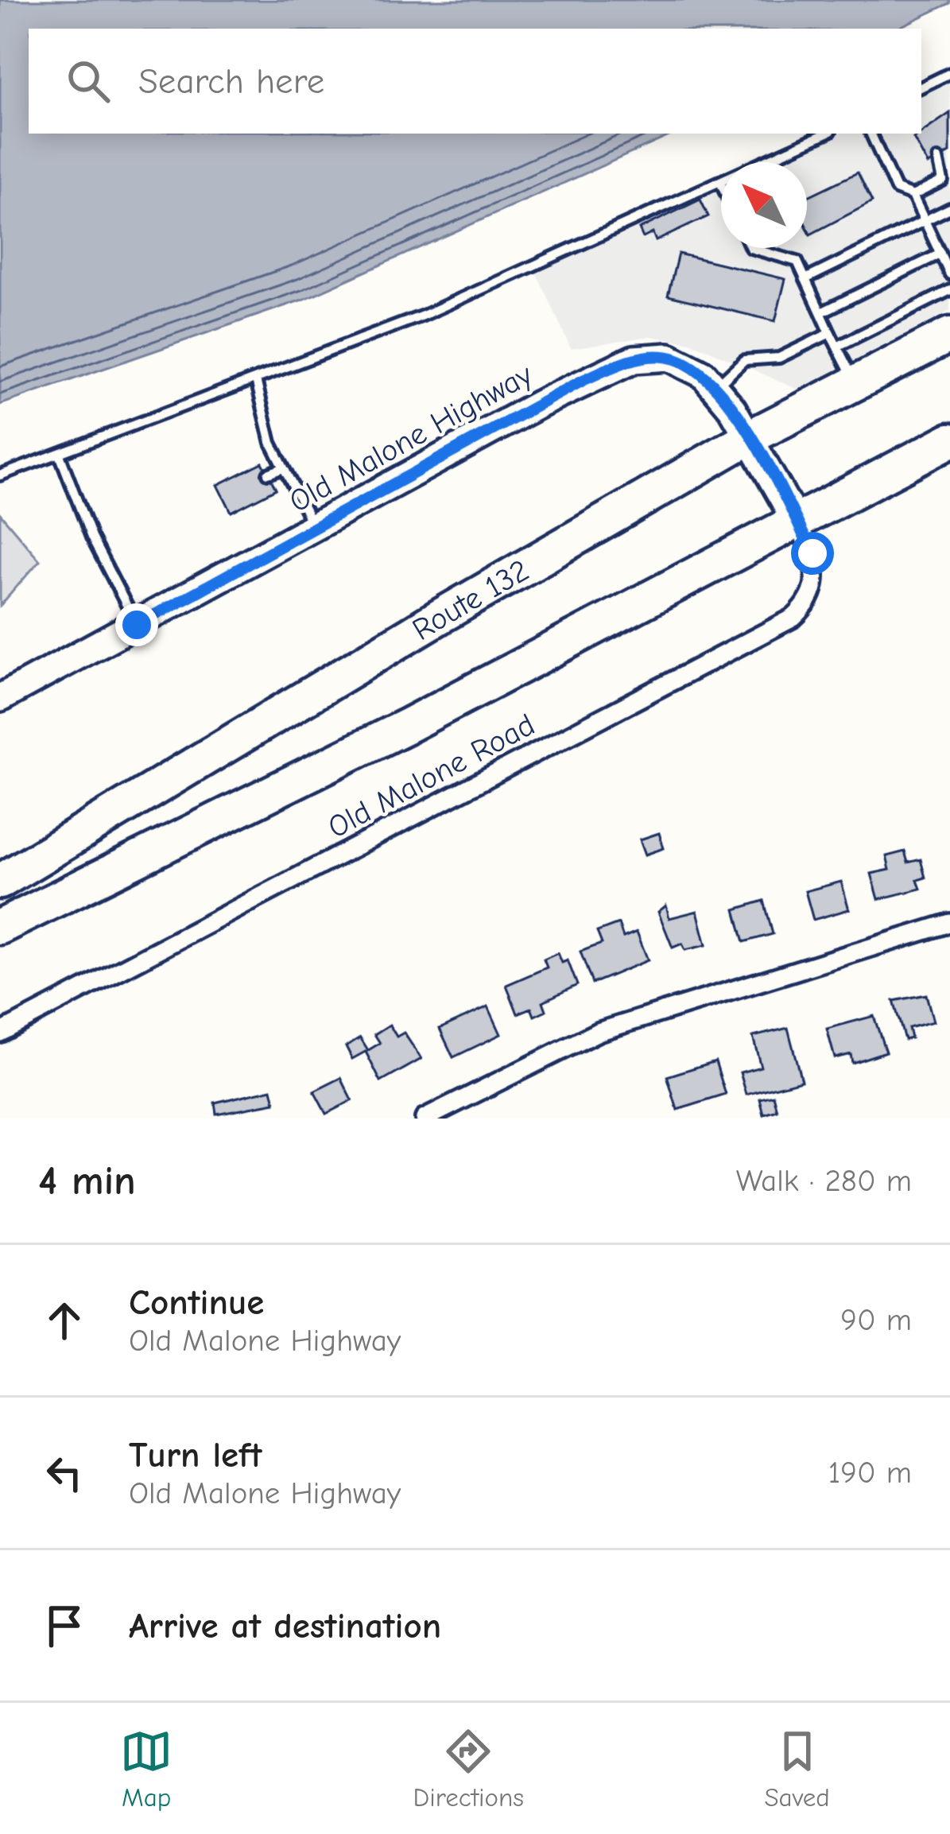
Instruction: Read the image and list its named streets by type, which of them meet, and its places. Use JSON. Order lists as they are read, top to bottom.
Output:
{
  "streets": {
    "highway": ["Route 132"],
    "street": ["Old Malone Highway", "Old Malone Road"]
  },
  "crossings": [
    ["Old Malone Highway", "Route 132"],
    ["Old Malone Highway", "Old Malone Road"]
  ],
  "north": "top left",
  "page": {
    "search": "Search here",
    "heading": ["4 min", "Walk · 280 m"],
    "list": [
      ["Continue", "Old Malone Highway", "90 m"],
      ["Turn left", "Old Malone Highway", "190 m"],
      "Arrive at destination"
    ],
    "nav": ["Map", "Directions", "Saved"]
  }
}
